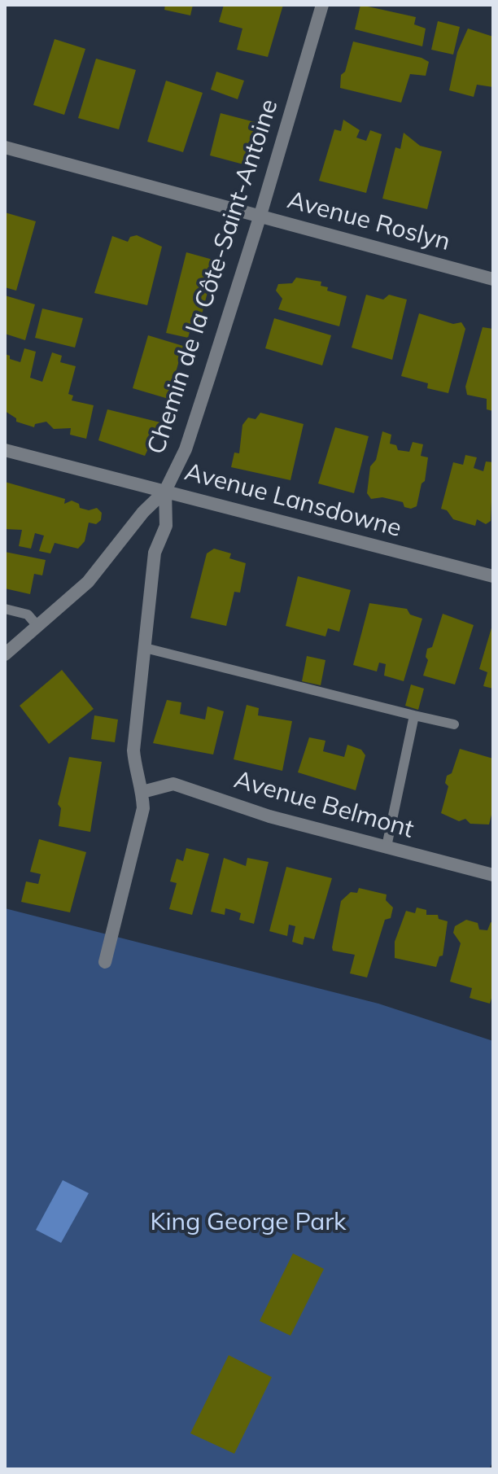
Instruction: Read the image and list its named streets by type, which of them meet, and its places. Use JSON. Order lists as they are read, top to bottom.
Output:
{
  "streets": {
    "street": [
      "Avenue Roslyn",
      "Chemin de la Côte-Saint-Antoine",
      "Avenue Lansdowne",
      "Avenue Belmont"
    ]
  },
  "crossings": [
    ["Avenue Roslyn", "Chemin de la Côte-Saint-Antoine"],
    ["Chemin de la Côte-Saint-Antoine", "Avenue Lansdowne"]
  ],
  "parks": ["King George Park"]
}
